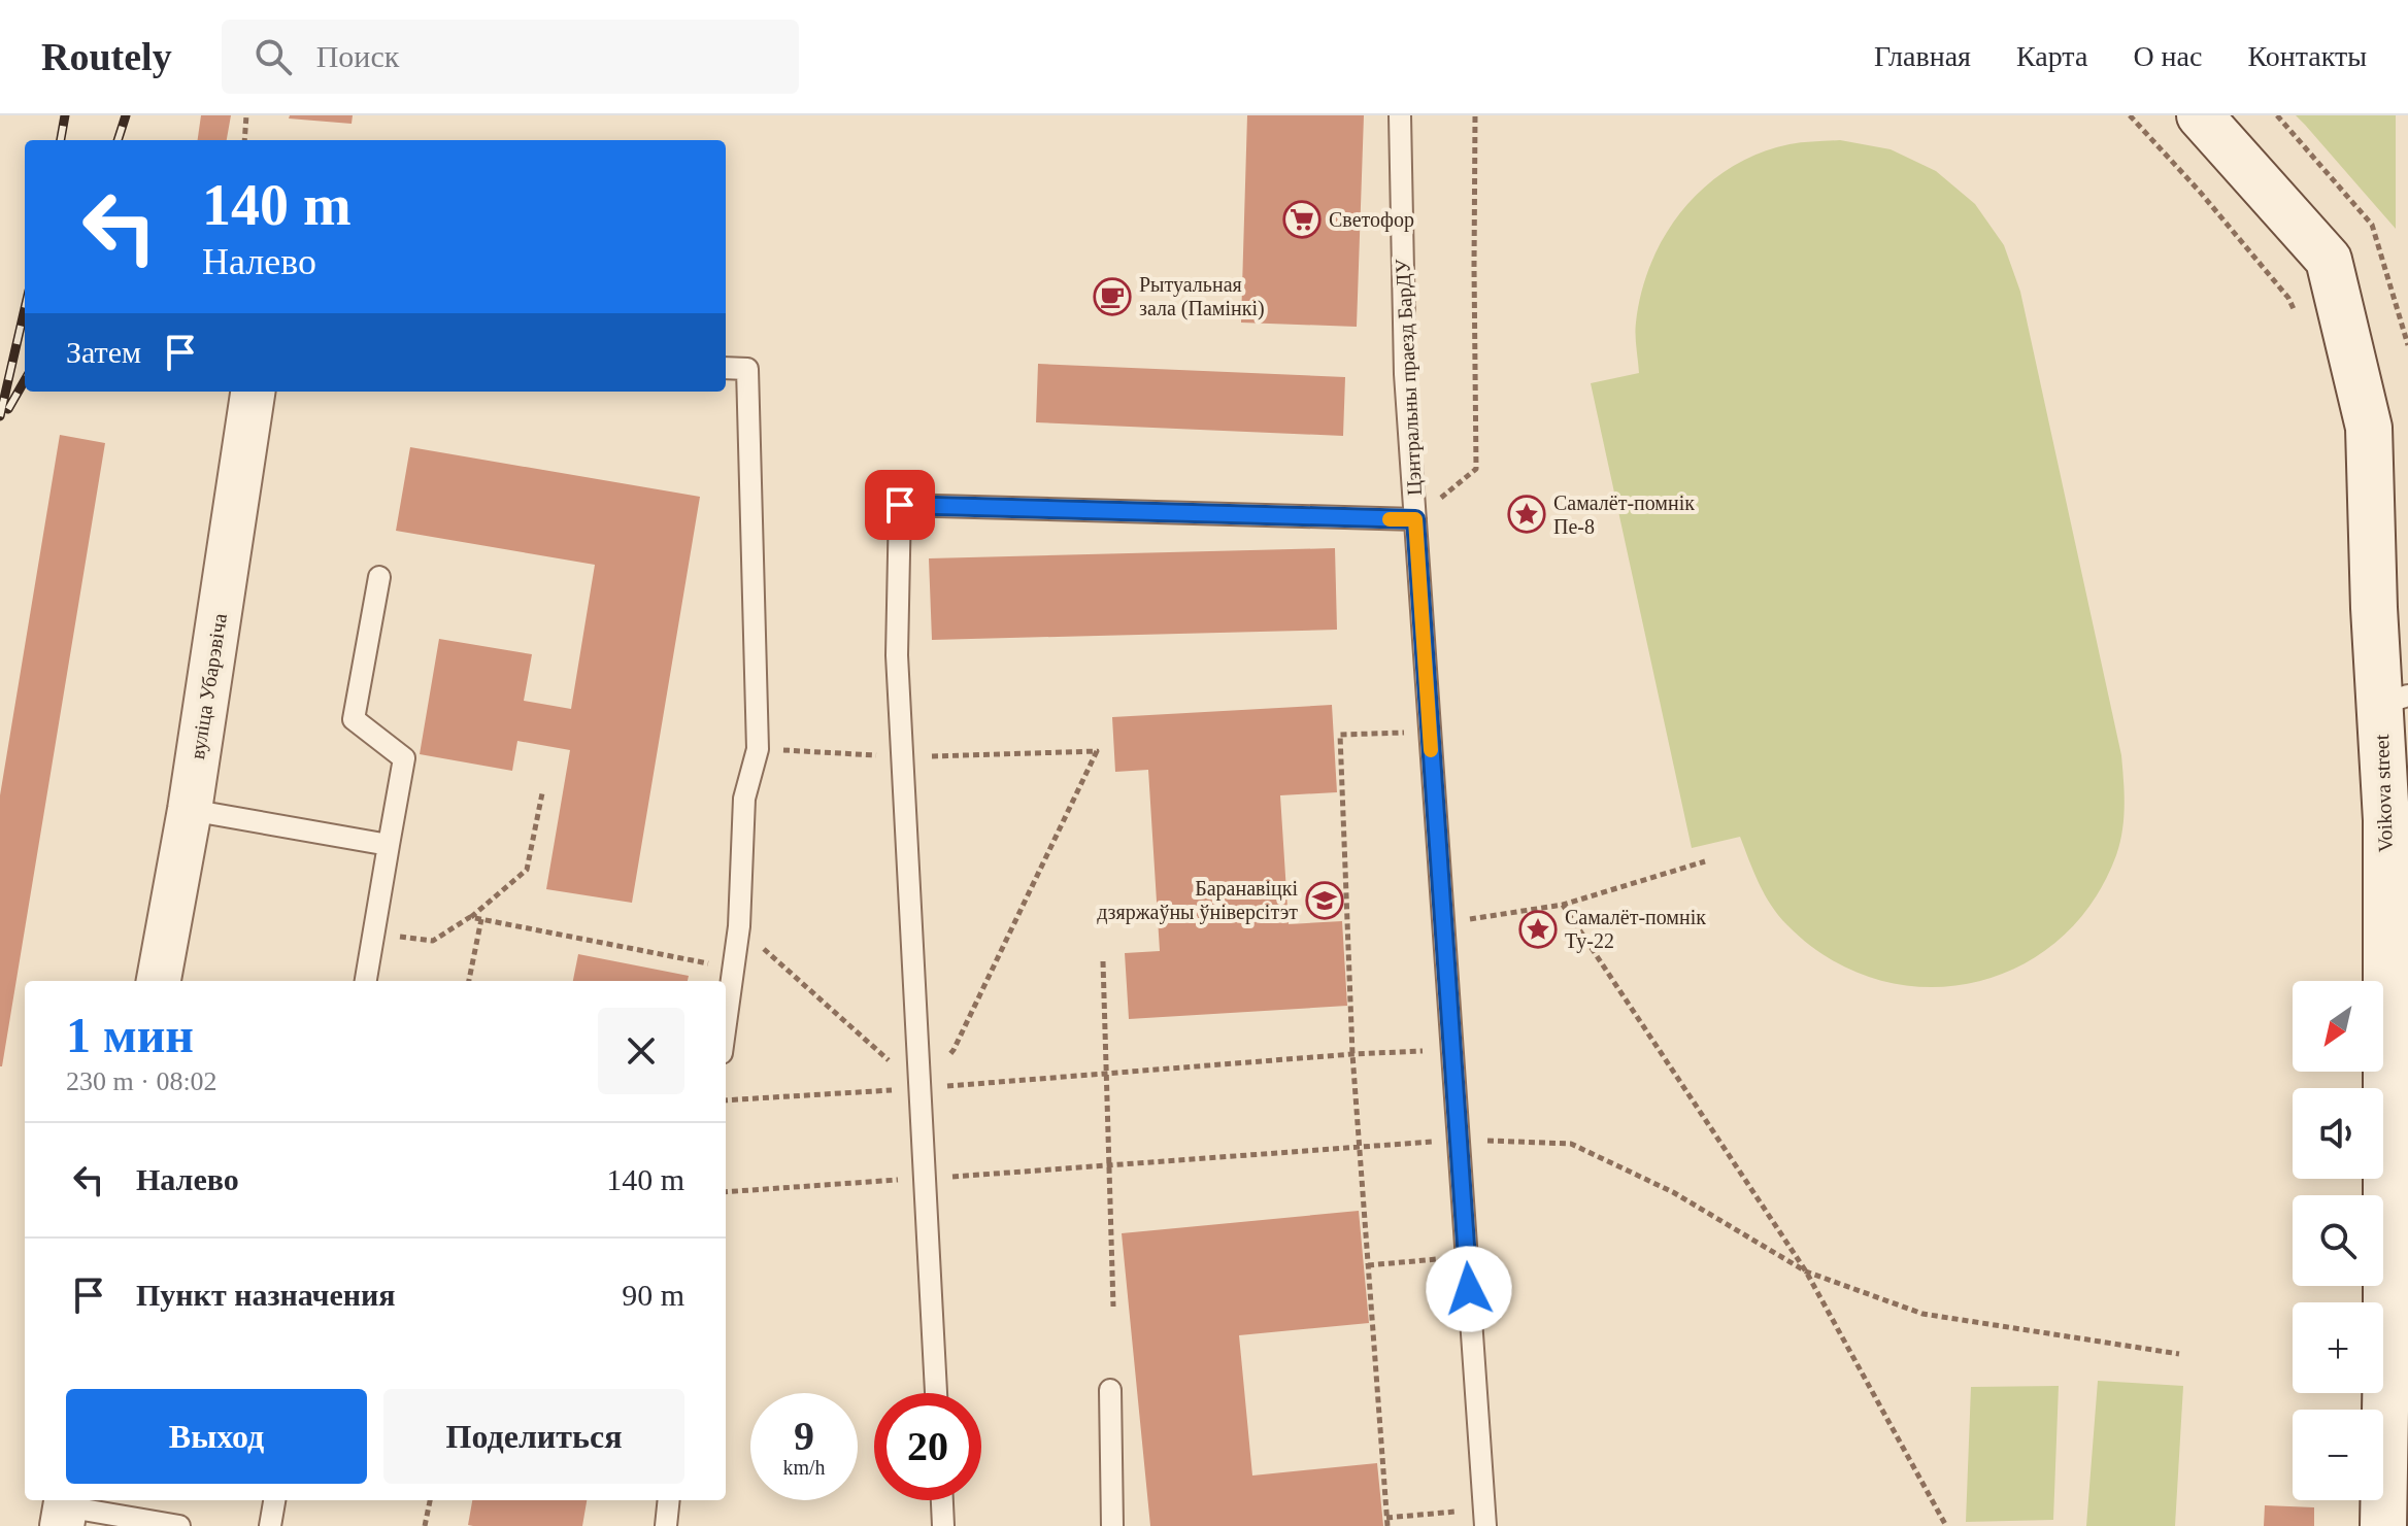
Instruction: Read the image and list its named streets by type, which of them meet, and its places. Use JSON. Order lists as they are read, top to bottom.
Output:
{
  "streets": {
    "main road": ["Voikova street"],
    "street": ["вуліца Убарэвіча"],
    "lane": ["Цэнтральны праезд БарДУ"]
  },
  "places": {
    "supermarket": ["Светофор"],
    "cafe": ["Рытуальная зала (Памінкі)"],
    "place": ["Самалёт-помнік Пе-8", "Самалёт-помнік Ту-22"],
    "school or university": ["Баранавіцкі дзяржаўны ўніверсітэт"]
  },
  "north": "bottom left",
  "page": {
    "header": "Routely",
    "search": "Поиск",
    "nav": [
      "Главная",
      "Карта",
      "О нас",
      "Контакты"
    ],
    "turn": ["140 m", "Налево"],
    "then": "Затем",
    "map_buttons": ["+", "−"],
    "heading": ["1 мин", "230 m · 08:02"],
    "list": [
      {
        "name": "Налево",
        "value": "140 m"
      },
      {
        "name": "Пункт назначения",
        "value": "90 m"
      }
    ],
    "buttons": ["Выход", "Поделиться"],
    "speed": "9 km/h",
    "limit": "20"
  }
}
